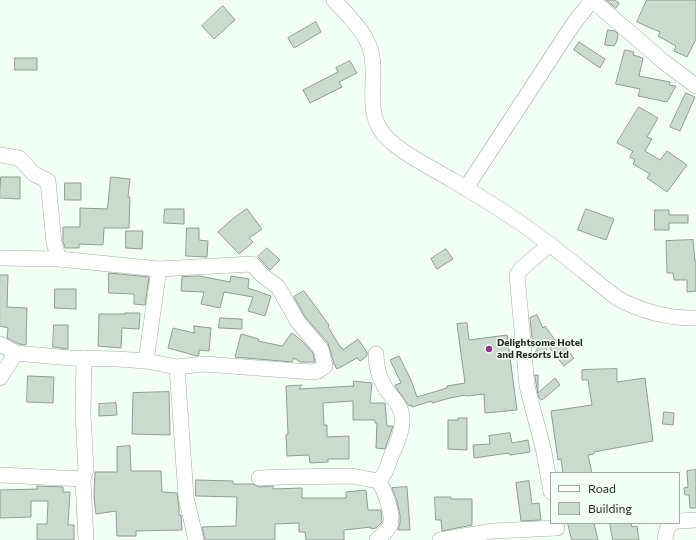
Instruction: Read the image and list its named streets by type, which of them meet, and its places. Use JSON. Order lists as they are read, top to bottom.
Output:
{
  "places": ["Delightsome Hotel and Resorts Ltd"],
  "legend": ["Road", "Building"]
}
